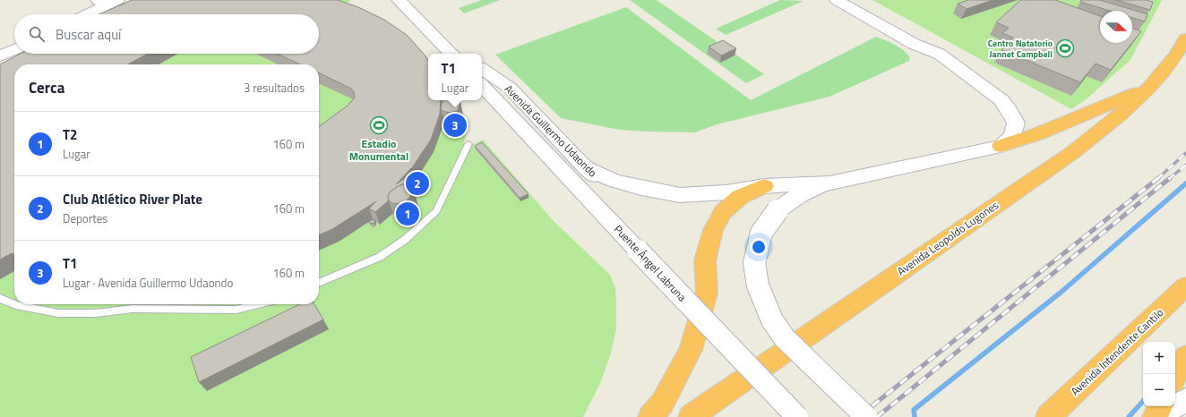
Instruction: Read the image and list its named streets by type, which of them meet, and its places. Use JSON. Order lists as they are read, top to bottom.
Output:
{
  "streets": {
    "highway": ["Avenida Leopoldo Lugones", "Avenida Intendente Cantilo"],
    "main road": ["Avenida Guillermo Udaondo", "Puente Ángel Labruna"]
  },
  "crossings": [
    ["Avenida Guillermo Udaondo", "Puente Ángel Labruna"]
  ],
  "places": {
    "sports": ["Centro Natatorio Jannet Campbell", "Estadio Monumental"]
  },
  "north": "right",
  "page": {
    "search": "Buscar aquí",
    "popup": ["T1", "Lugar"],
    "heading": ["Cerca", "3 resultados"],
    "list": [
      {
        "mark": "1",
        "name": "T2",
        "note": "Lugar",
        "value": "160 m"
      },
      {
        "mark": "2",
        "name": "Club Atlético River Plate",
        "note": "Deportes",
        "value": "160 m"
      },
      {
        "mark": "3",
        "name": "T1",
        "note": "Lugar · Avenida Guillermo Udaondo",
        "value": "160 m"
      }
    ],
    "pins": ["3", "2", "1"],
    "map_buttons": ["+", "−"]
  }
}
